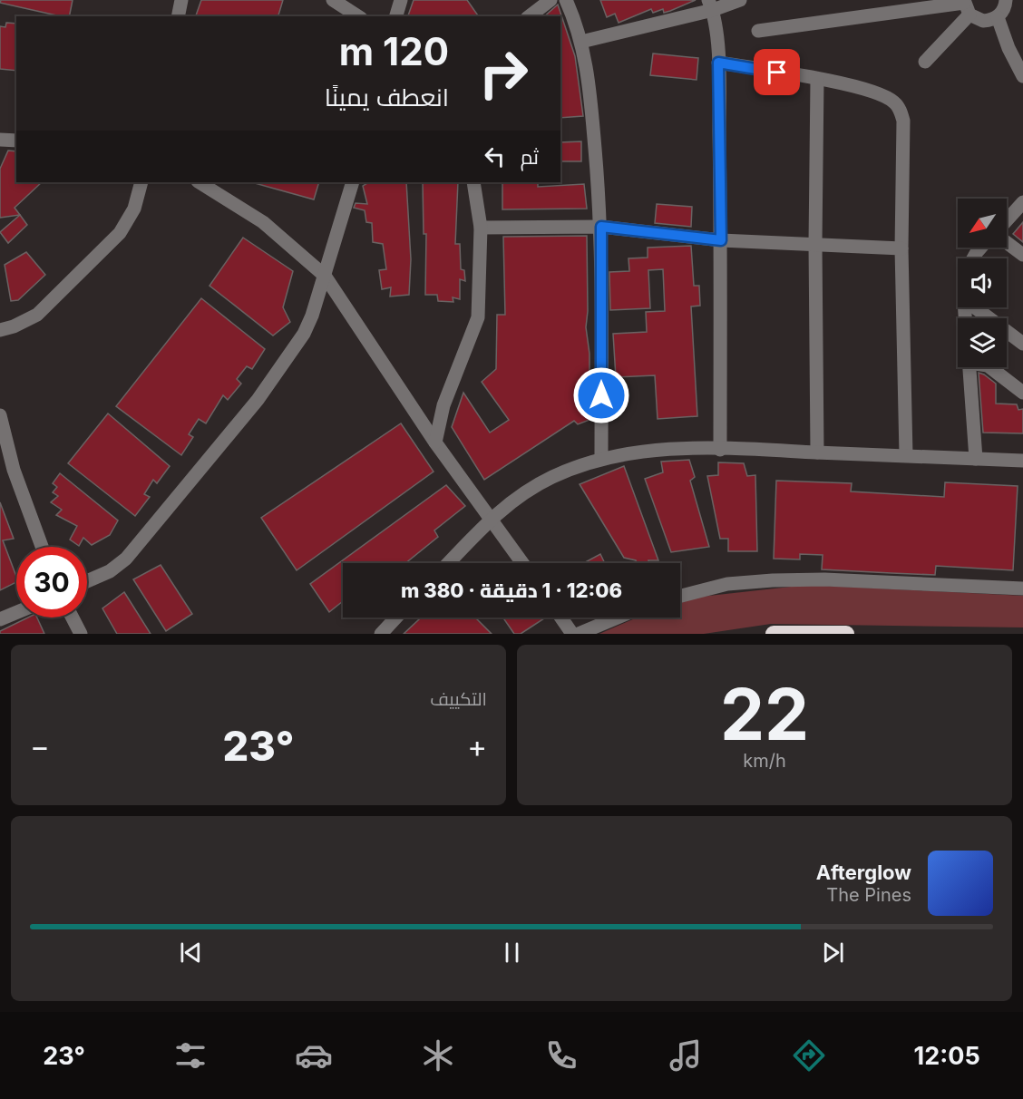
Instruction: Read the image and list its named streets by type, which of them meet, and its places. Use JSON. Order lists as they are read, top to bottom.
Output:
{
  "north": "bottom left",
  "page": {
    "turn": ["120 m", "انعطف يمينًا"],
    "then": "ثم",
    "limit": "30",
    "trip": "12:06 · 1 دقيقة · 380 m",
    "tile": [
      ["22", "km/h"],
      "التكييف"
    ],
    "heat": ["−", "23°", "+"],
    "song": ["Afterglow", "The Pines"],
    "tabs": ["12:05", "23°"]
  }
}
